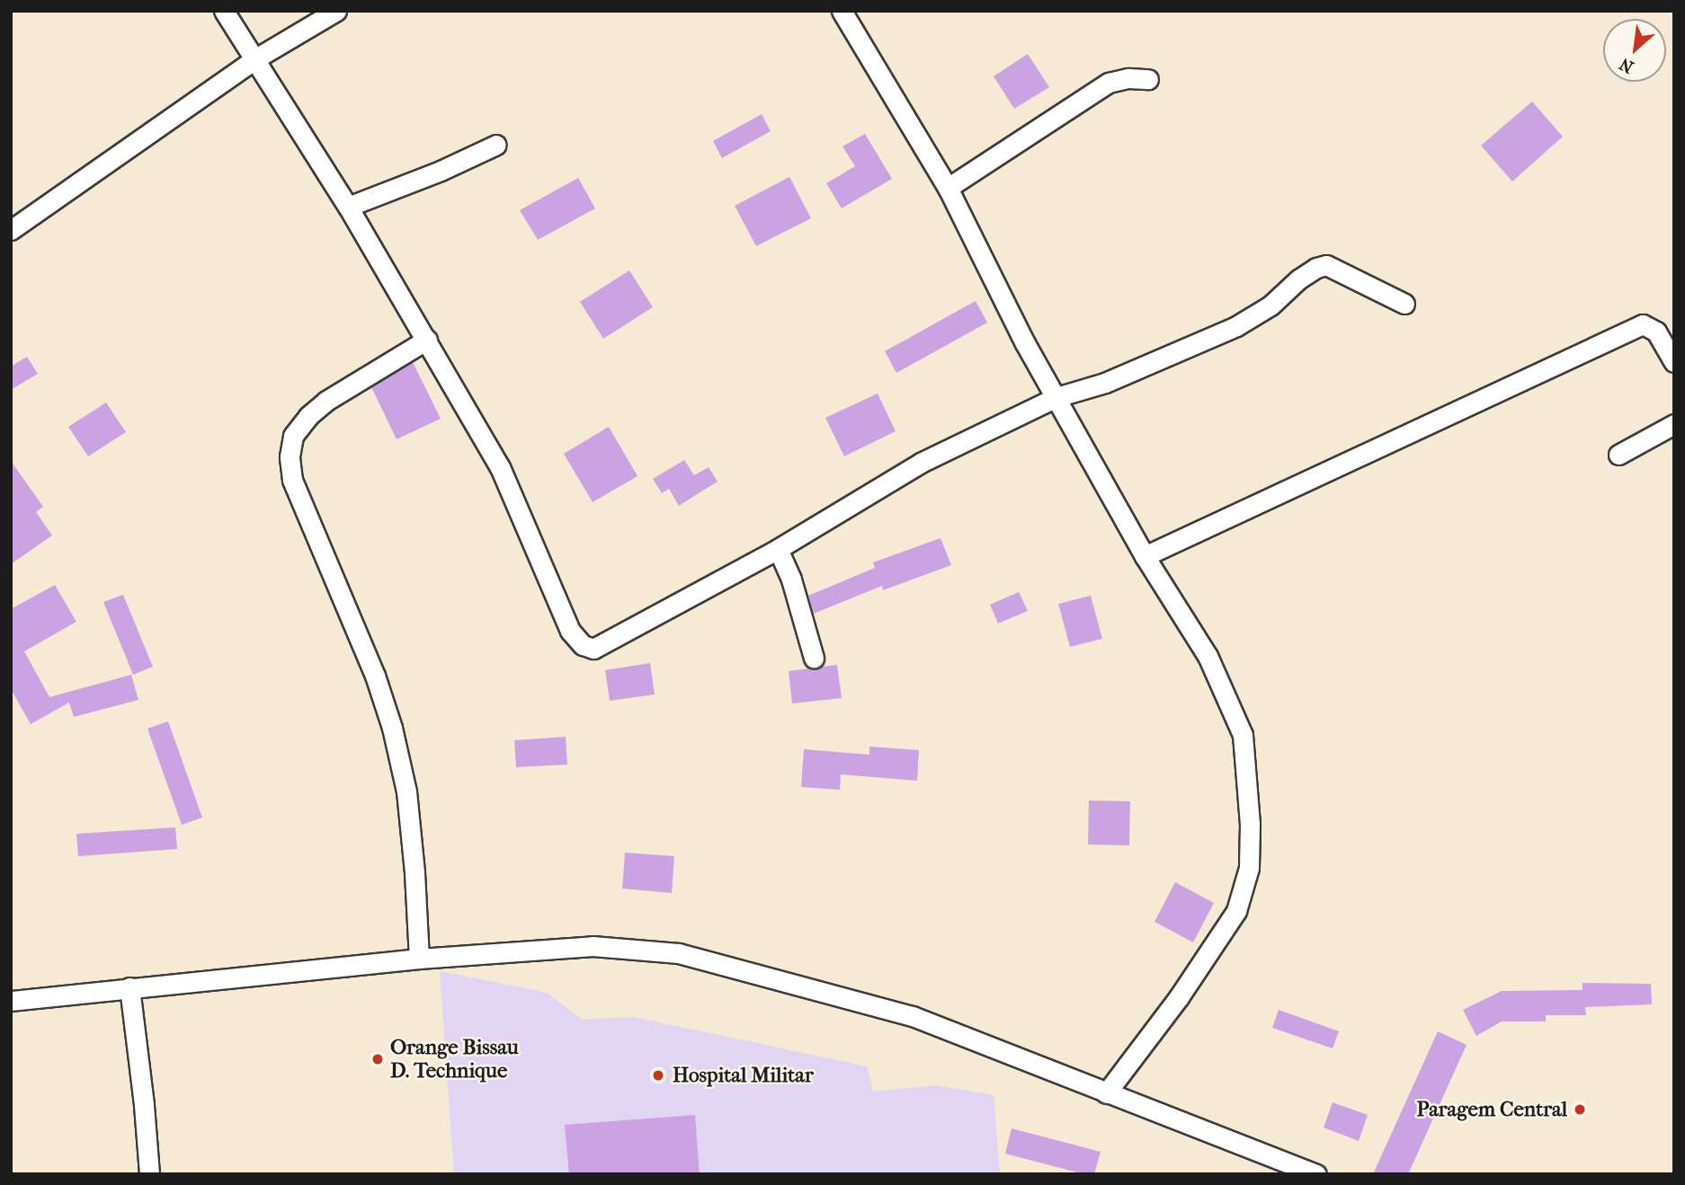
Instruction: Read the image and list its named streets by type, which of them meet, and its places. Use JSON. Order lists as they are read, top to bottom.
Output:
{
  "places": ["Orange Bissau D. Technique", "Hospital Militar", "Paragem Central"],
  "north": "bottom left"
}
